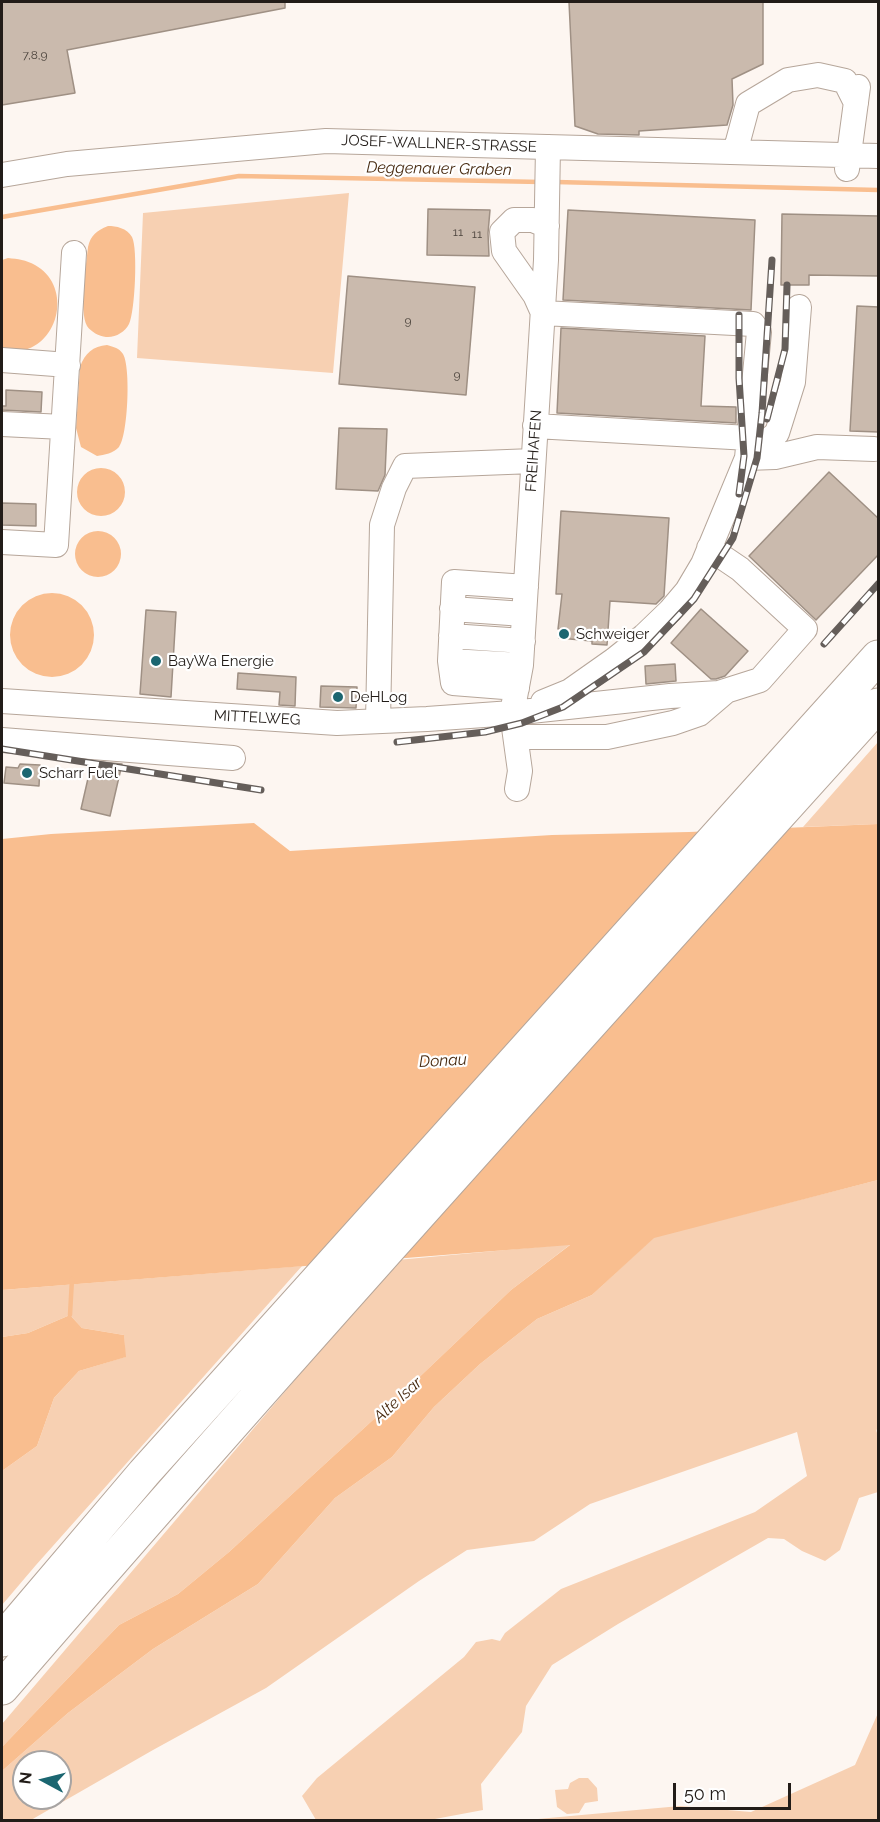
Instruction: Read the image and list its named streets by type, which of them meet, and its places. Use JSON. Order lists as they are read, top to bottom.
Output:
{
  "streets": {
    "street": ["JOSEF-WALLNER-STRASSE", "FREIHAFEN", "MITTELWEG"]
  },
  "crossings": [
    ["JOSEF-WALLNER-STRASSE", "FREIHAFEN"],
    ["FREIHAFEN", "MITTELWEG"]
  ],
  "water": ["Deggenauer Graben", "Donau", "Alte Isar"],
  "places": [
    "Schweiger",
    "BayWa Energie",
    "DeHLog",
    "Scharr Fuel"
  ],
  "house_numbers": [
    "7,8,9",
    "11",
    "11",
    "9",
    "9"
  ],
  "scale_bar": "50 m",
  "north": "left"
}
